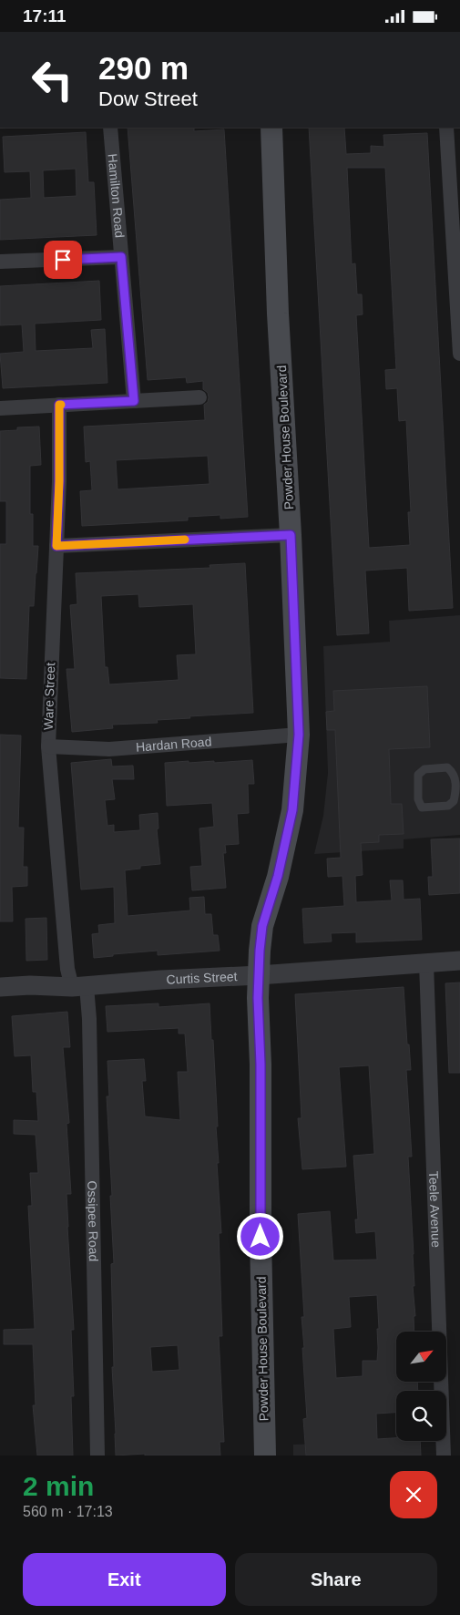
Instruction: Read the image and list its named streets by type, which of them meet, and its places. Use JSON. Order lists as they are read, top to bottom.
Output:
{
  "streets": {
    "main road": ["Powder House Boulevard"],
    "street": [
      "Hamilton Road",
      "Ware Street",
      "Hardan Road",
      "Curtis Street",
      "Teele Avenue",
      "Ossipee Road"
    ]
  },
  "crossings": [
    ["Powder House Boulevard", "Hardan Road"],
    ["Powder House Boulevard", "Curtis Street"],
    ["Ware Street", "Hardan Road"],
    ["Ware Street", "Curtis Street"],
    ["Ware Street", "Ossipee Road"],
    ["Curtis Street", "Teele Avenue"],
    ["Curtis Street", "Ossipee Road"]
  ],
  "north": "top right",
  "page": {
    "status": "17:11",
    "turn": ["290 m", "Dow Street"],
    "heading": ["2 min", "560 m · 17:13"],
    "buttons": ["Exit", "Share"]
  }
}
